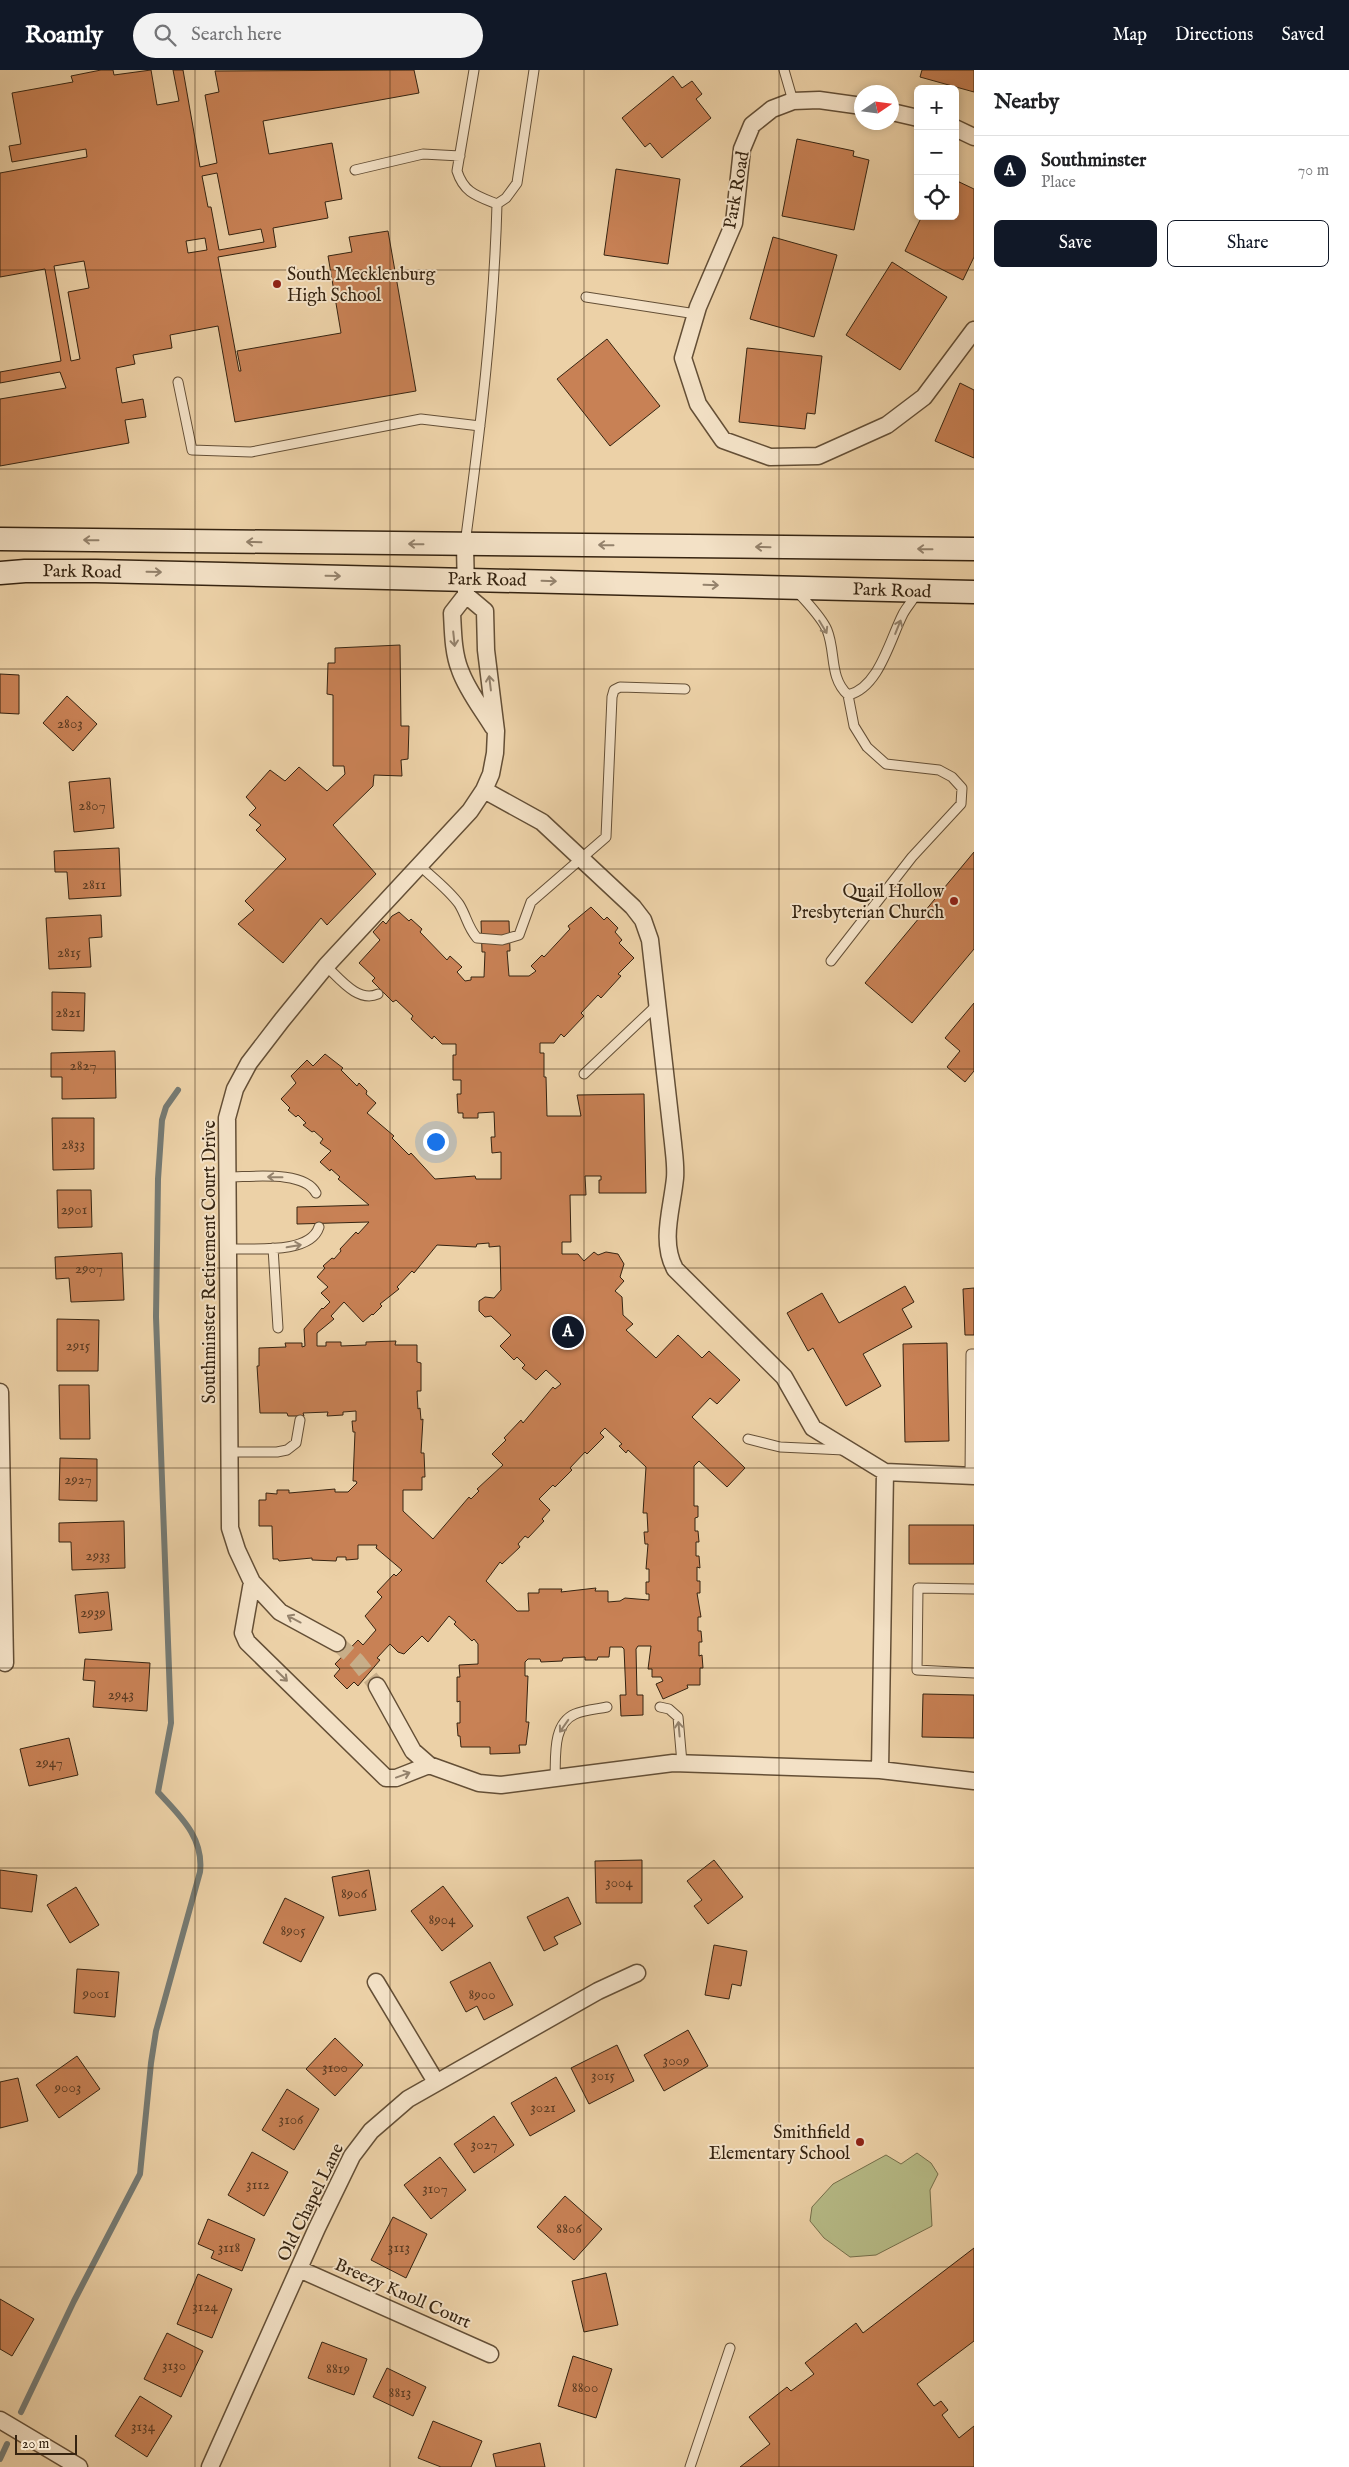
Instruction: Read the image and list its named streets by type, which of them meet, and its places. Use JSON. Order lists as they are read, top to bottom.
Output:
{
  "streets": {
    "main road": ["Park Road"],
    "street": ["Southminster Retirement Court Drive", "Old Chapel Lane", "Breezy Knoll Court"]
  },
  "crossings": [
    ["Park Road", "Southminster Retirement Court Drive"],
    ["Old Chapel Lane", "Breezy Knoll Court"]
  ],
  "places": ["South Mecklenburg High School", "Quail Hollow Presbyterian Church", "Smithfield Elementary School"],
  "house_numbers": [
    "2803",
    "2807",
    "2811",
    "2815",
    "2821",
    "2827",
    "2833",
    "2901",
    "2907",
    "2915",
    "2927",
    "2933",
    "2939",
    "2943",
    "2947",
    "3004",
    "8906",
    "8904",
    "8905",
    "9001",
    "8900",
    "3009",
    "3100",
    "3015",
    "9003",
    "3021",
    "3106",
    "3027",
    "3112",
    "3107",
    "8806",
    "3118",
    "3113",
    "3124",
    "3130",
    "8819",
    "8800",
    "8813",
    "3134"
  ],
  "scale_bar": "20 m",
  "north": "right",
  "page": {
    "header": "Roamly",
    "search": "Search here",
    "nav": ["Map", "Directions", "Saved"],
    "heading": "Nearby",
    "map_buttons": ["+", "−"],
    "list": [
      {
        "mark": "A",
        "name": "Southminster",
        "note": "Place",
        "value": "70 m"
      }
    ],
    "buttons": ["Save", "Share"],
    "pins": "A",
    "scale": "20 m"
  }
}
